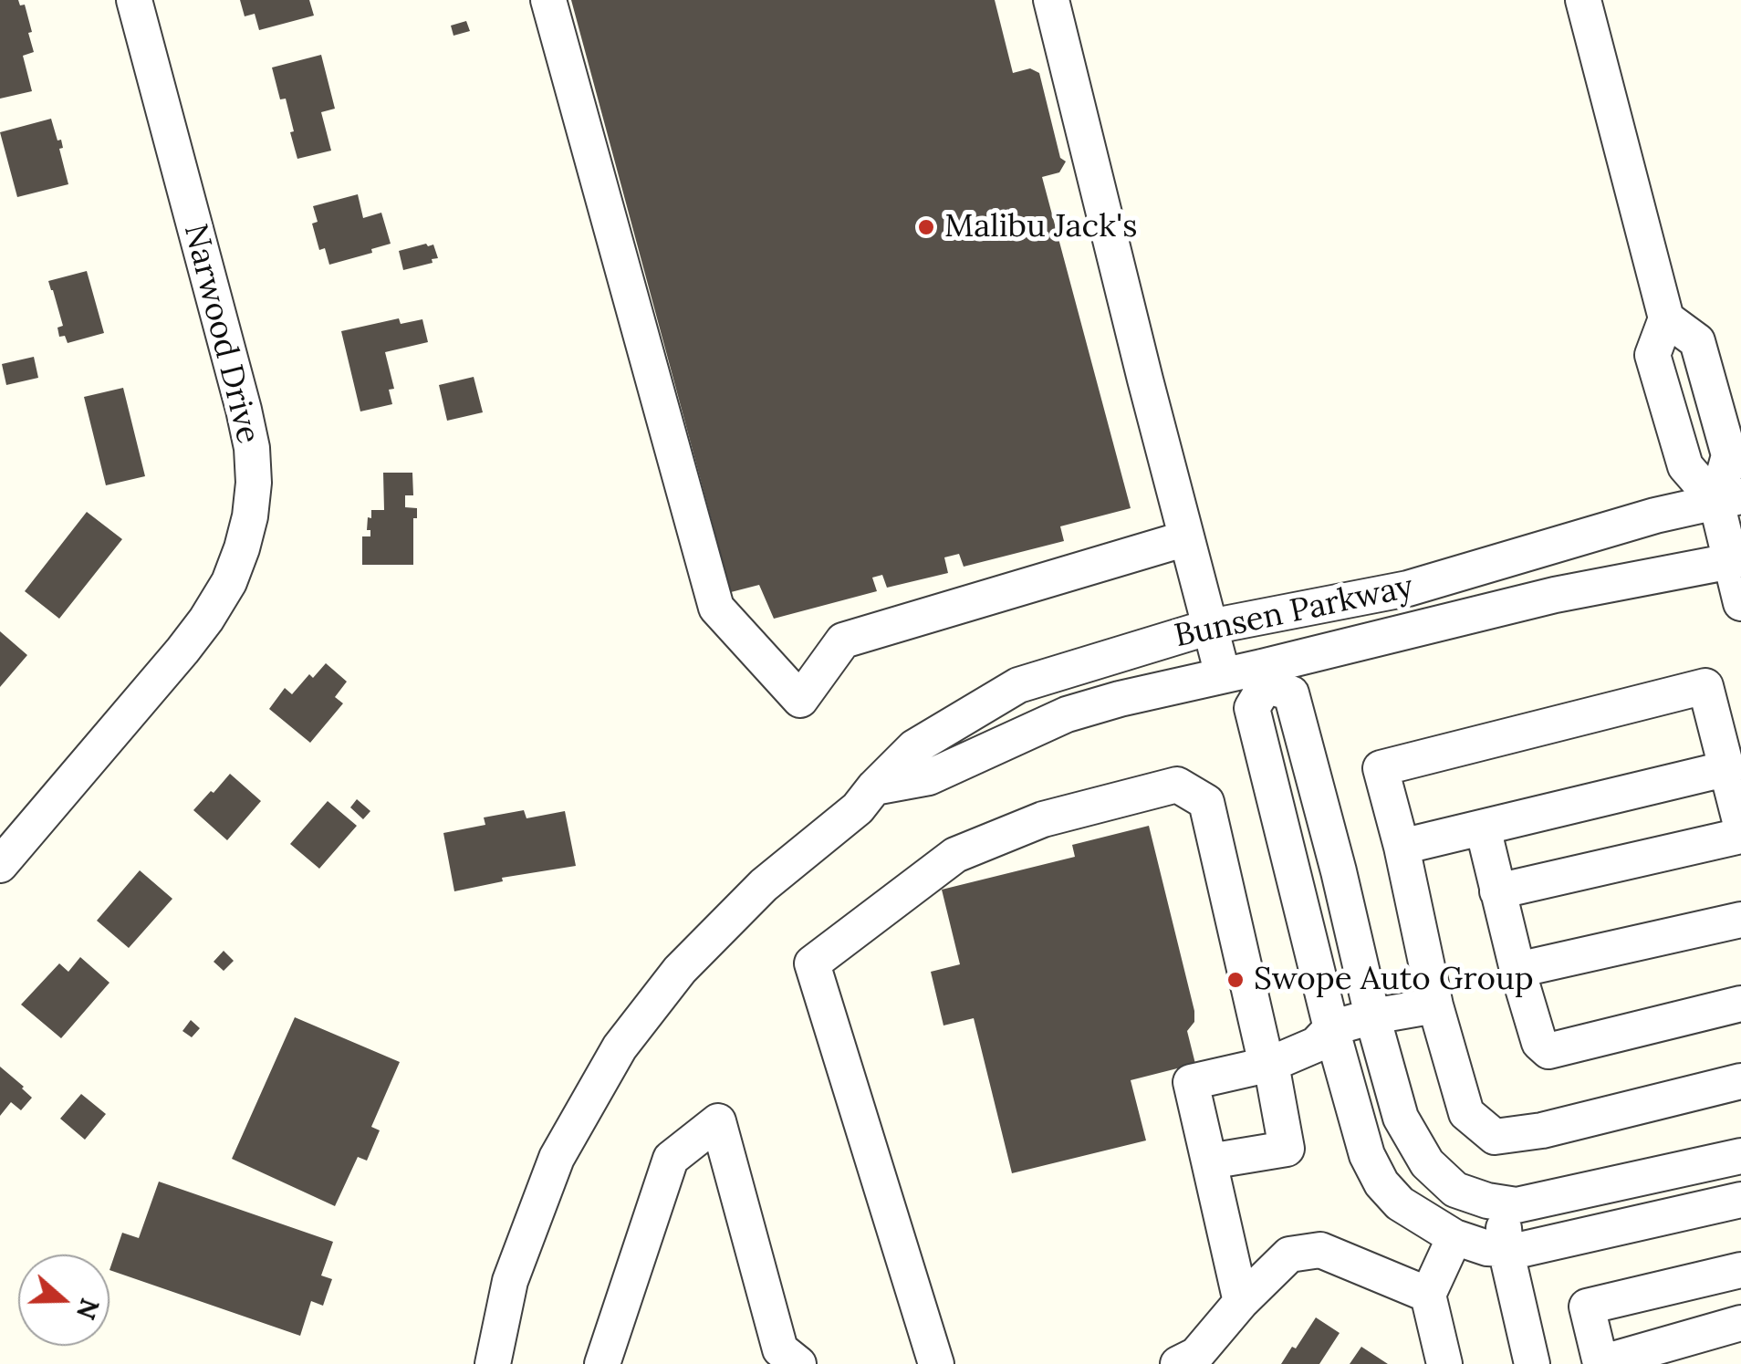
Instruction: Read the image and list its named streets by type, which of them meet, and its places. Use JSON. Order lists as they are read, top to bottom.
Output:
{
  "streets": {
    "street": ["Narwood Drive", "Bunsen Parkway"]
  },
  "places": ["Malibu Jack's", "Swope Auto Group"],
  "north": "right"
}
